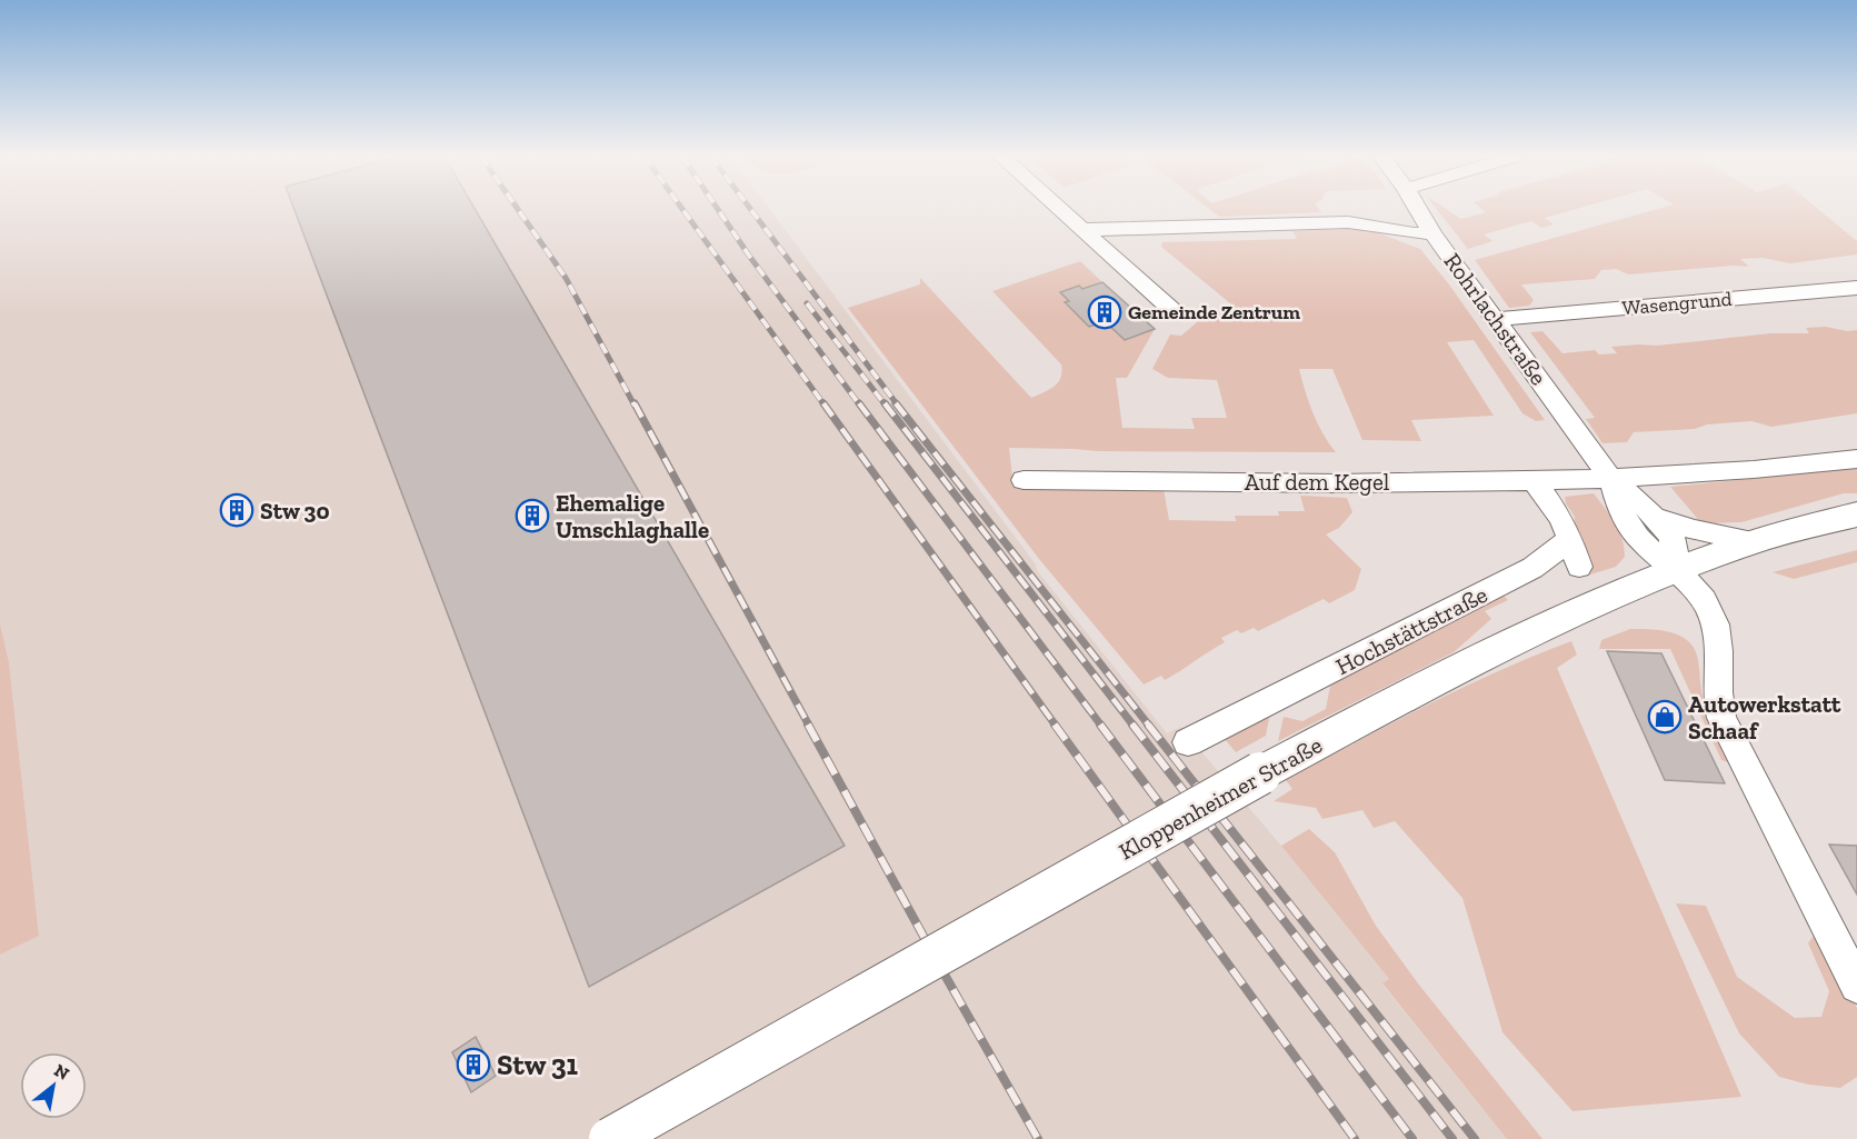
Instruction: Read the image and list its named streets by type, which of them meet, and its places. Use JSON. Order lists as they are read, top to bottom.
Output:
{
  "streets": {
    "main road": ["Kloppenheimer Straße"],
    "street": [
      "Wasengrund",
      "Rohrlachstraße",
      "Auf dem Kegel",
      "Hochstättstraße"
    ]
  },
  "crossings": [
    ["Wasengrund", "Rohrlachstraße"],
    ["Rohrlachstraße", "Auf dem Kegel"],
    ["Rohrlachstraße", "Kloppenheimer Straße"]
  ],
  "places": {
    "building": [
      "Gemeinde Zentrum",
      "Stw 30",
      "Ehemalige Umschlaghalle",
      "Stw 31"
    ],
    "shop": ["Autowerkstatt Schaaf"]
  },
  "north": "top right"
}
